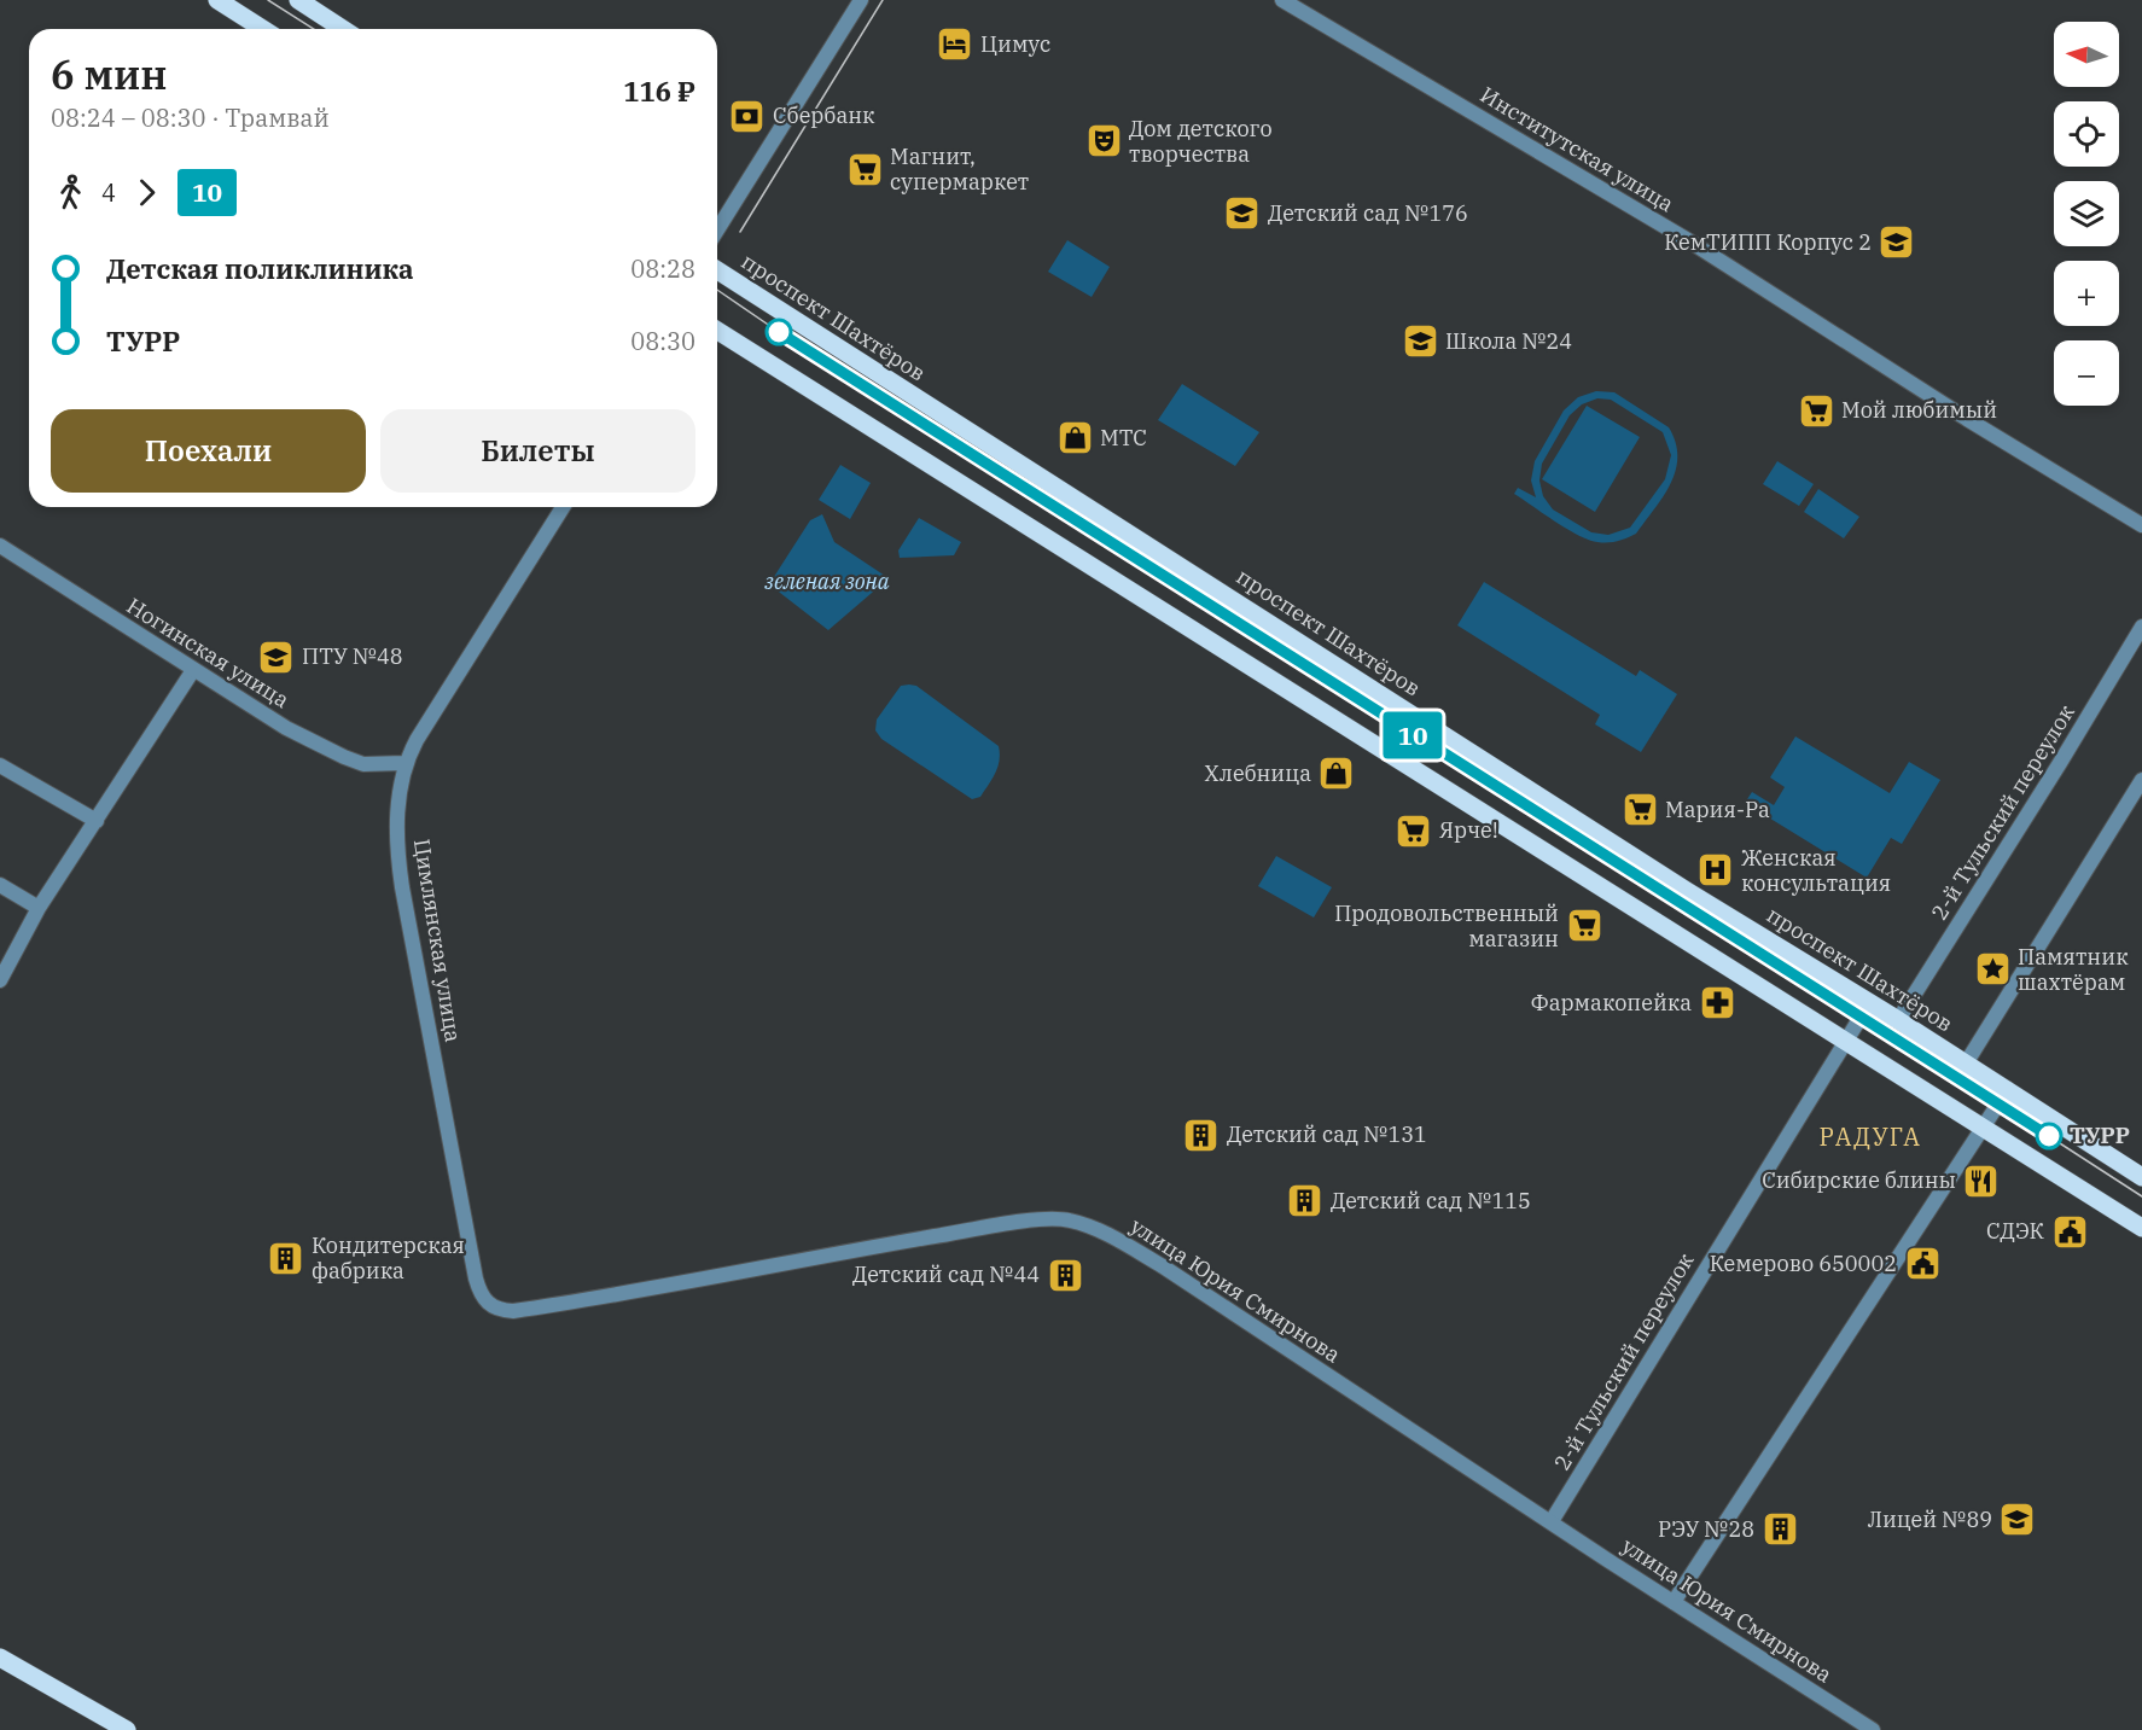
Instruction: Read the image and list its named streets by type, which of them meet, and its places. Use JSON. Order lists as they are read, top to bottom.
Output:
{
  "streets": {
    "main road": ["проспект Шахтёров"],
    "street": [
      "Институтская улица",
      "Ногинская улица",
      "2-й Тульский переулок",
      "Цимлянская улица",
      "улица Юрия Смирнова"
    ]
  },
  "crossings": [
    ["проспект Шахтёров", "2-й Тульский переулок"],
    ["Ногинская улица", "Цимлянская улица"],
    ["2-й Тульский переулок", "улица Юрия Смирнова"],
    ["Цимлянская улица", "улица Юрия Смирнова"]
  ],
  "districts": ["РАДУГА"],
  "parks": ["зеленая зона"],
  "places": {
    "hotel": ["Цимус"],
    "bank": ["Сбербанк"],
    "theatre": ["Дом детского творчества"],
    "supermarket": [
      "Магнит, супермаркет",
      "Мой любимый",
      "Мария-Ра",
      "Ярче!",
      "Продовольственный магазин"
    ],
    "school or university": [
      "Детский сад №176",
      "КемТИПП Корпус 2",
      "Школа №24",
      "ПТУ №48",
      "Лицей №89"
    ],
    "shop": ["МТС", "Хлебница"],
    "hospital": ["Женская консультация"],
    "place": ["Памятник шахтёрам"],
    "pharmacy": ["Фармакопейка"],
    "building": [
      "Детский сад №131",
      "Детский сад №115",
      "Кондитерская фабрика",
      "Детский сад №44",
      "РЭУ №28"
    ],
    "other": ["ТУРР"],
    "restaurant": ["Сибирские блины"],
    "public building": ["СДЭК", "Кемерово 650002"]
  },
  "lines": ["tram line 10"],
  "north": "left",
  "page": {
    "on_map": "10",
    "map_buttons": ["+", "−"],
    "heading": ["6 мин", "08:24 – 08:30 · Трамвай", "116 ₽"],
    "legs": ["4", "10"],
    "list": [
      {
        "name": "Детская поликлиника",
        "value": "08:28"
      },
      {
        "name": "ТУРР",
        "value": "08:30"
      }
    ],
    "buttons": ["Поехали", "Билеты"]
  }
}
